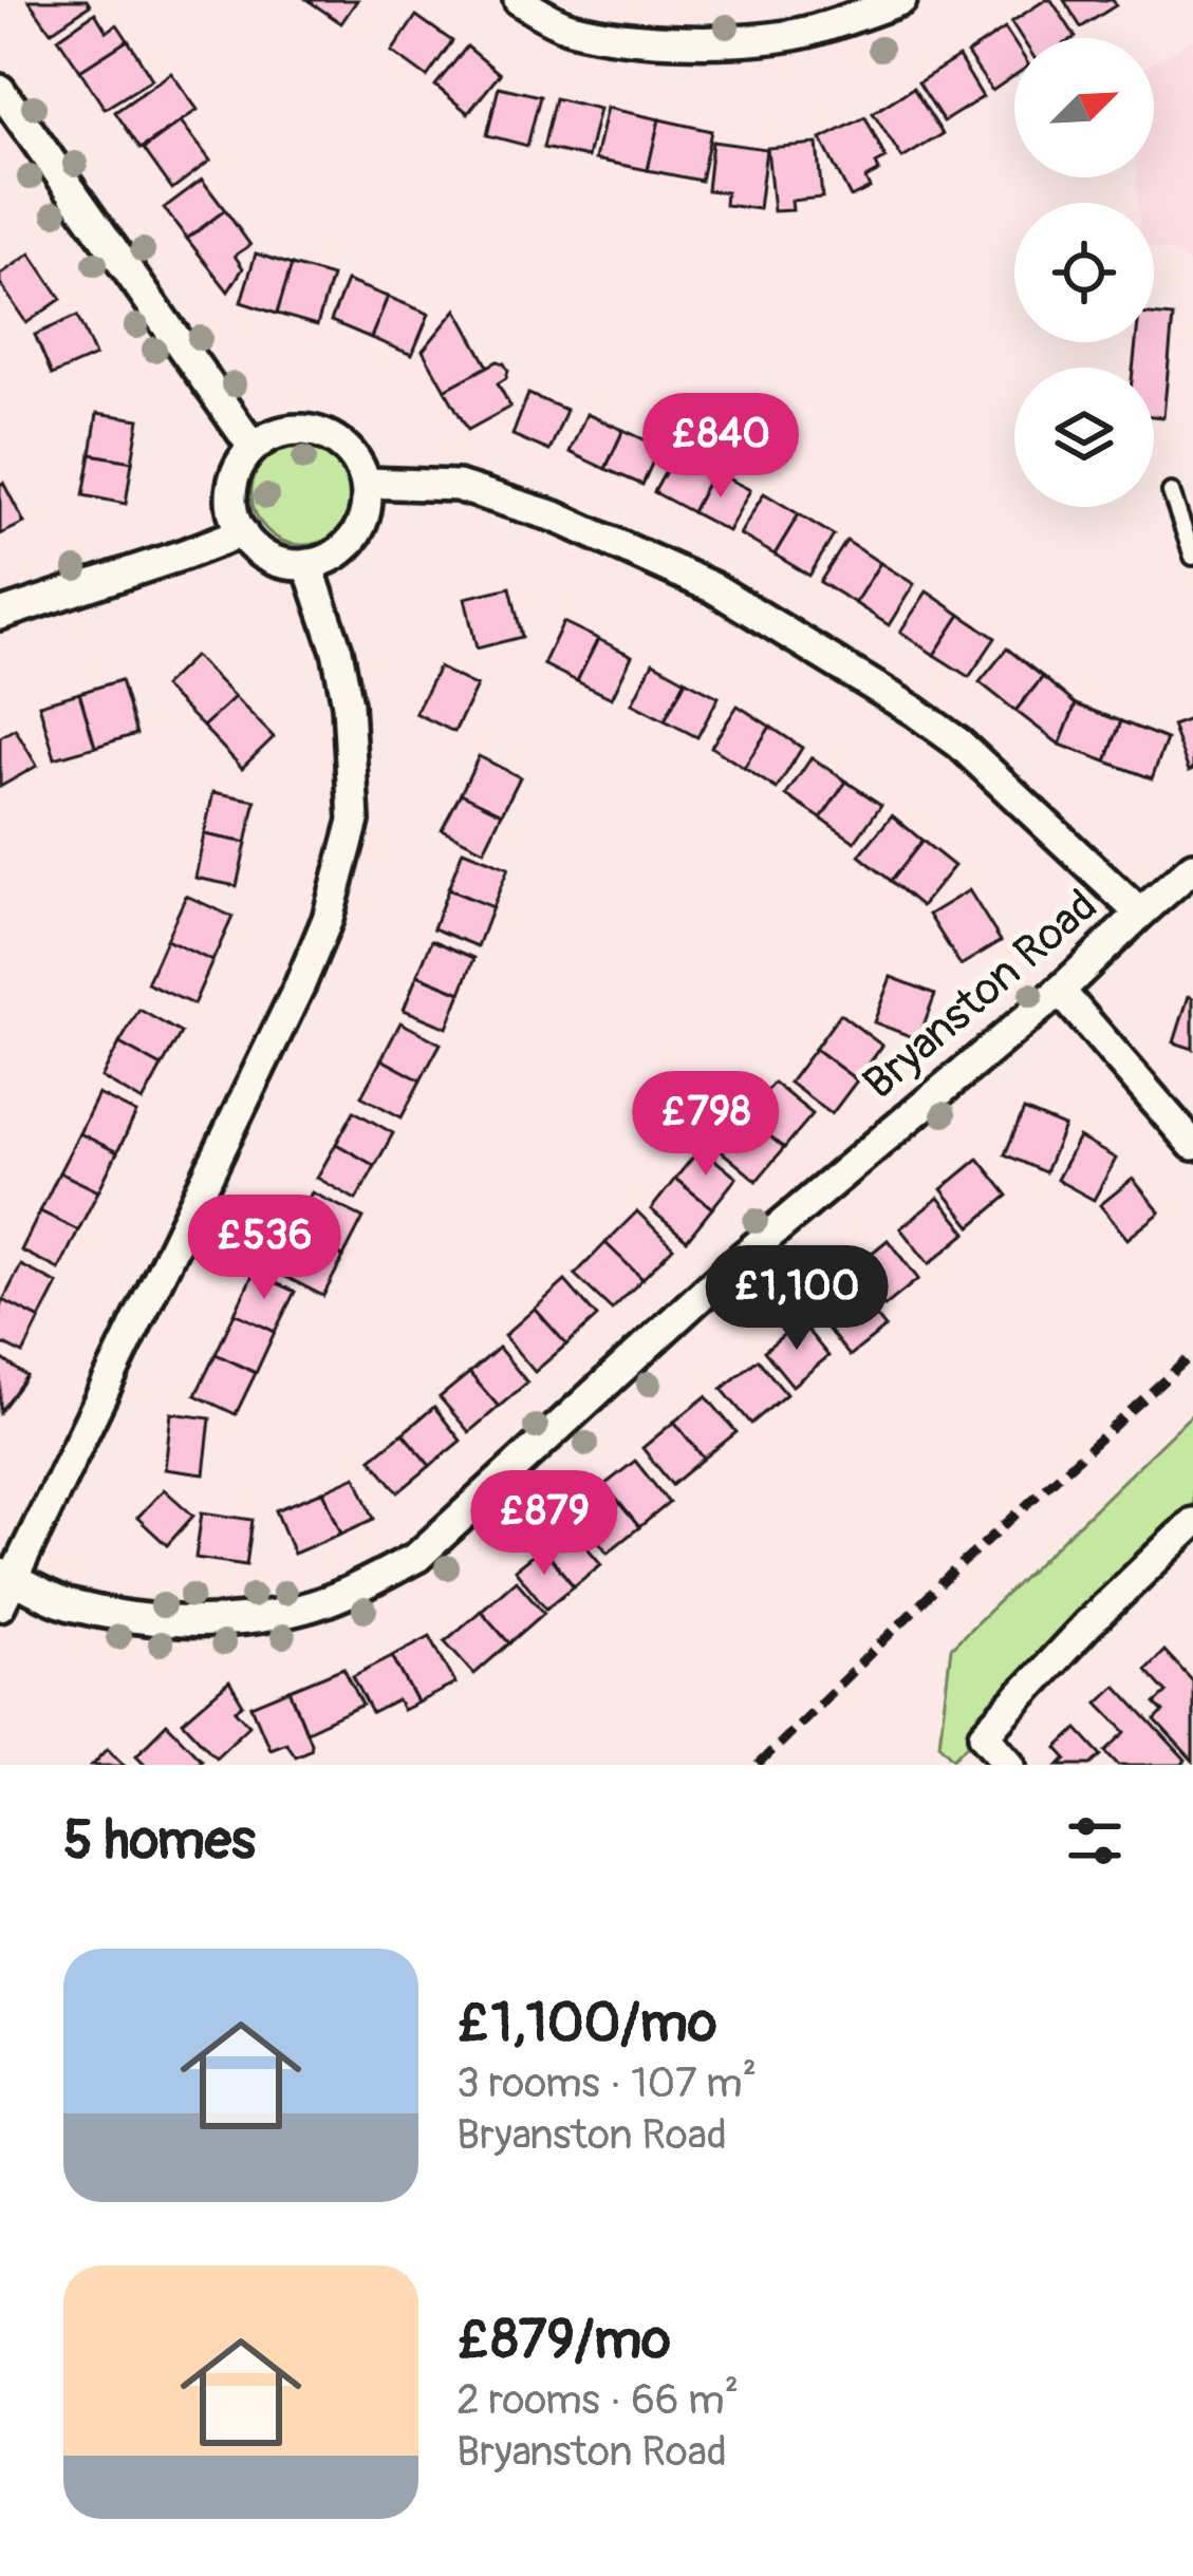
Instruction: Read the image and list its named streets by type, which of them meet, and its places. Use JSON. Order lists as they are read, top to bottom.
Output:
{
  "streets": {
    "street": ["Bryanston Road"]
  },
  "north": "top right",
  "page": {
    "price": [
      "£840",
      "£798",
      "£536",
      "£1,100",
      "£879"
    ],
    "heading": "5 homes",
    "list": [
      {
        "name": "£1,100/mo",
        "note": "3 rooms · 107 m² · Bryanston Road"
      },
      {
        "name": "£879/mo",
        "note": "2 rooms · 66 m² · Bryanston Road"
      }
    ]
  }
}
